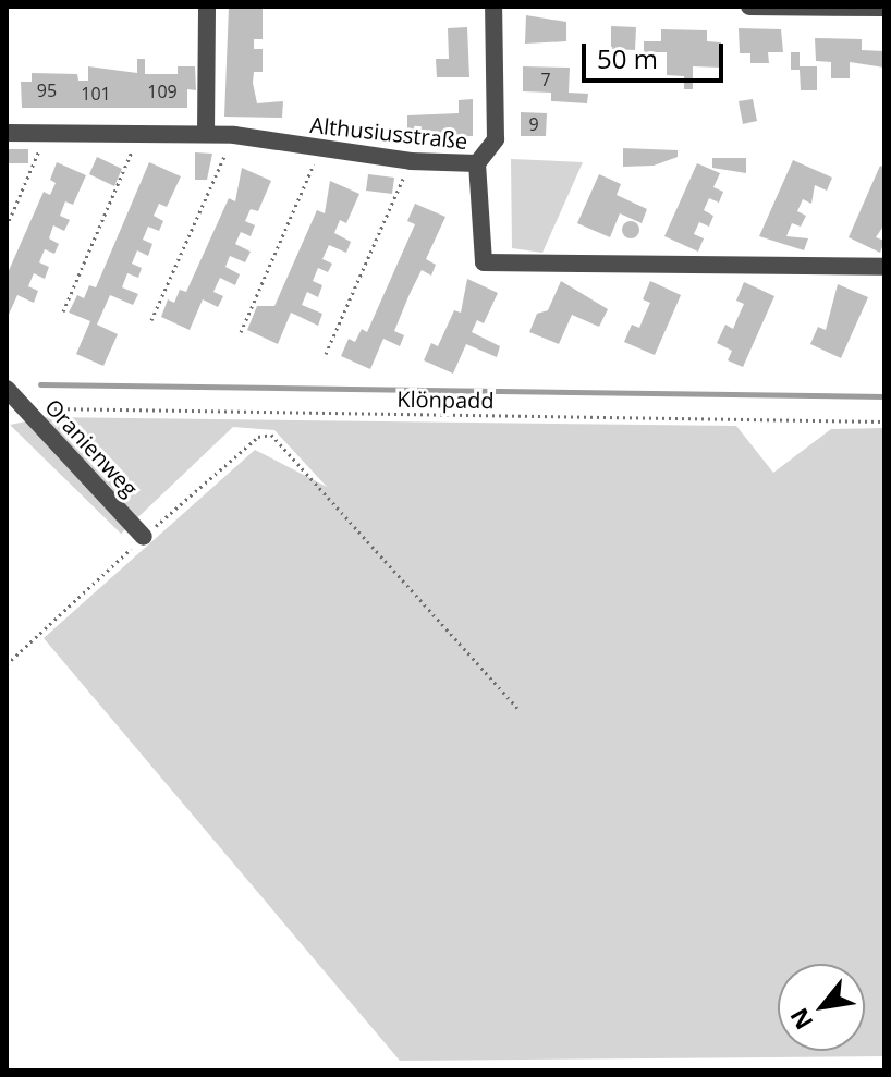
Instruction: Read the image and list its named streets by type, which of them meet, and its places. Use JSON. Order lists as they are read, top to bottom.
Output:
{
  "streets": {
    "street": ["Althusiusstraße", "Oranienweg"],
    "path": ["Klönpadd"]
  },
  "crossings": [
    ["Klönpadd", "Oranienweg"]
  ],
  "house_numbers": [
    "7",
    "95",
    "109",
    "101",
    "9"
  ],
  "scale_bar": "50 m",
  "north": "bottom left"
}
